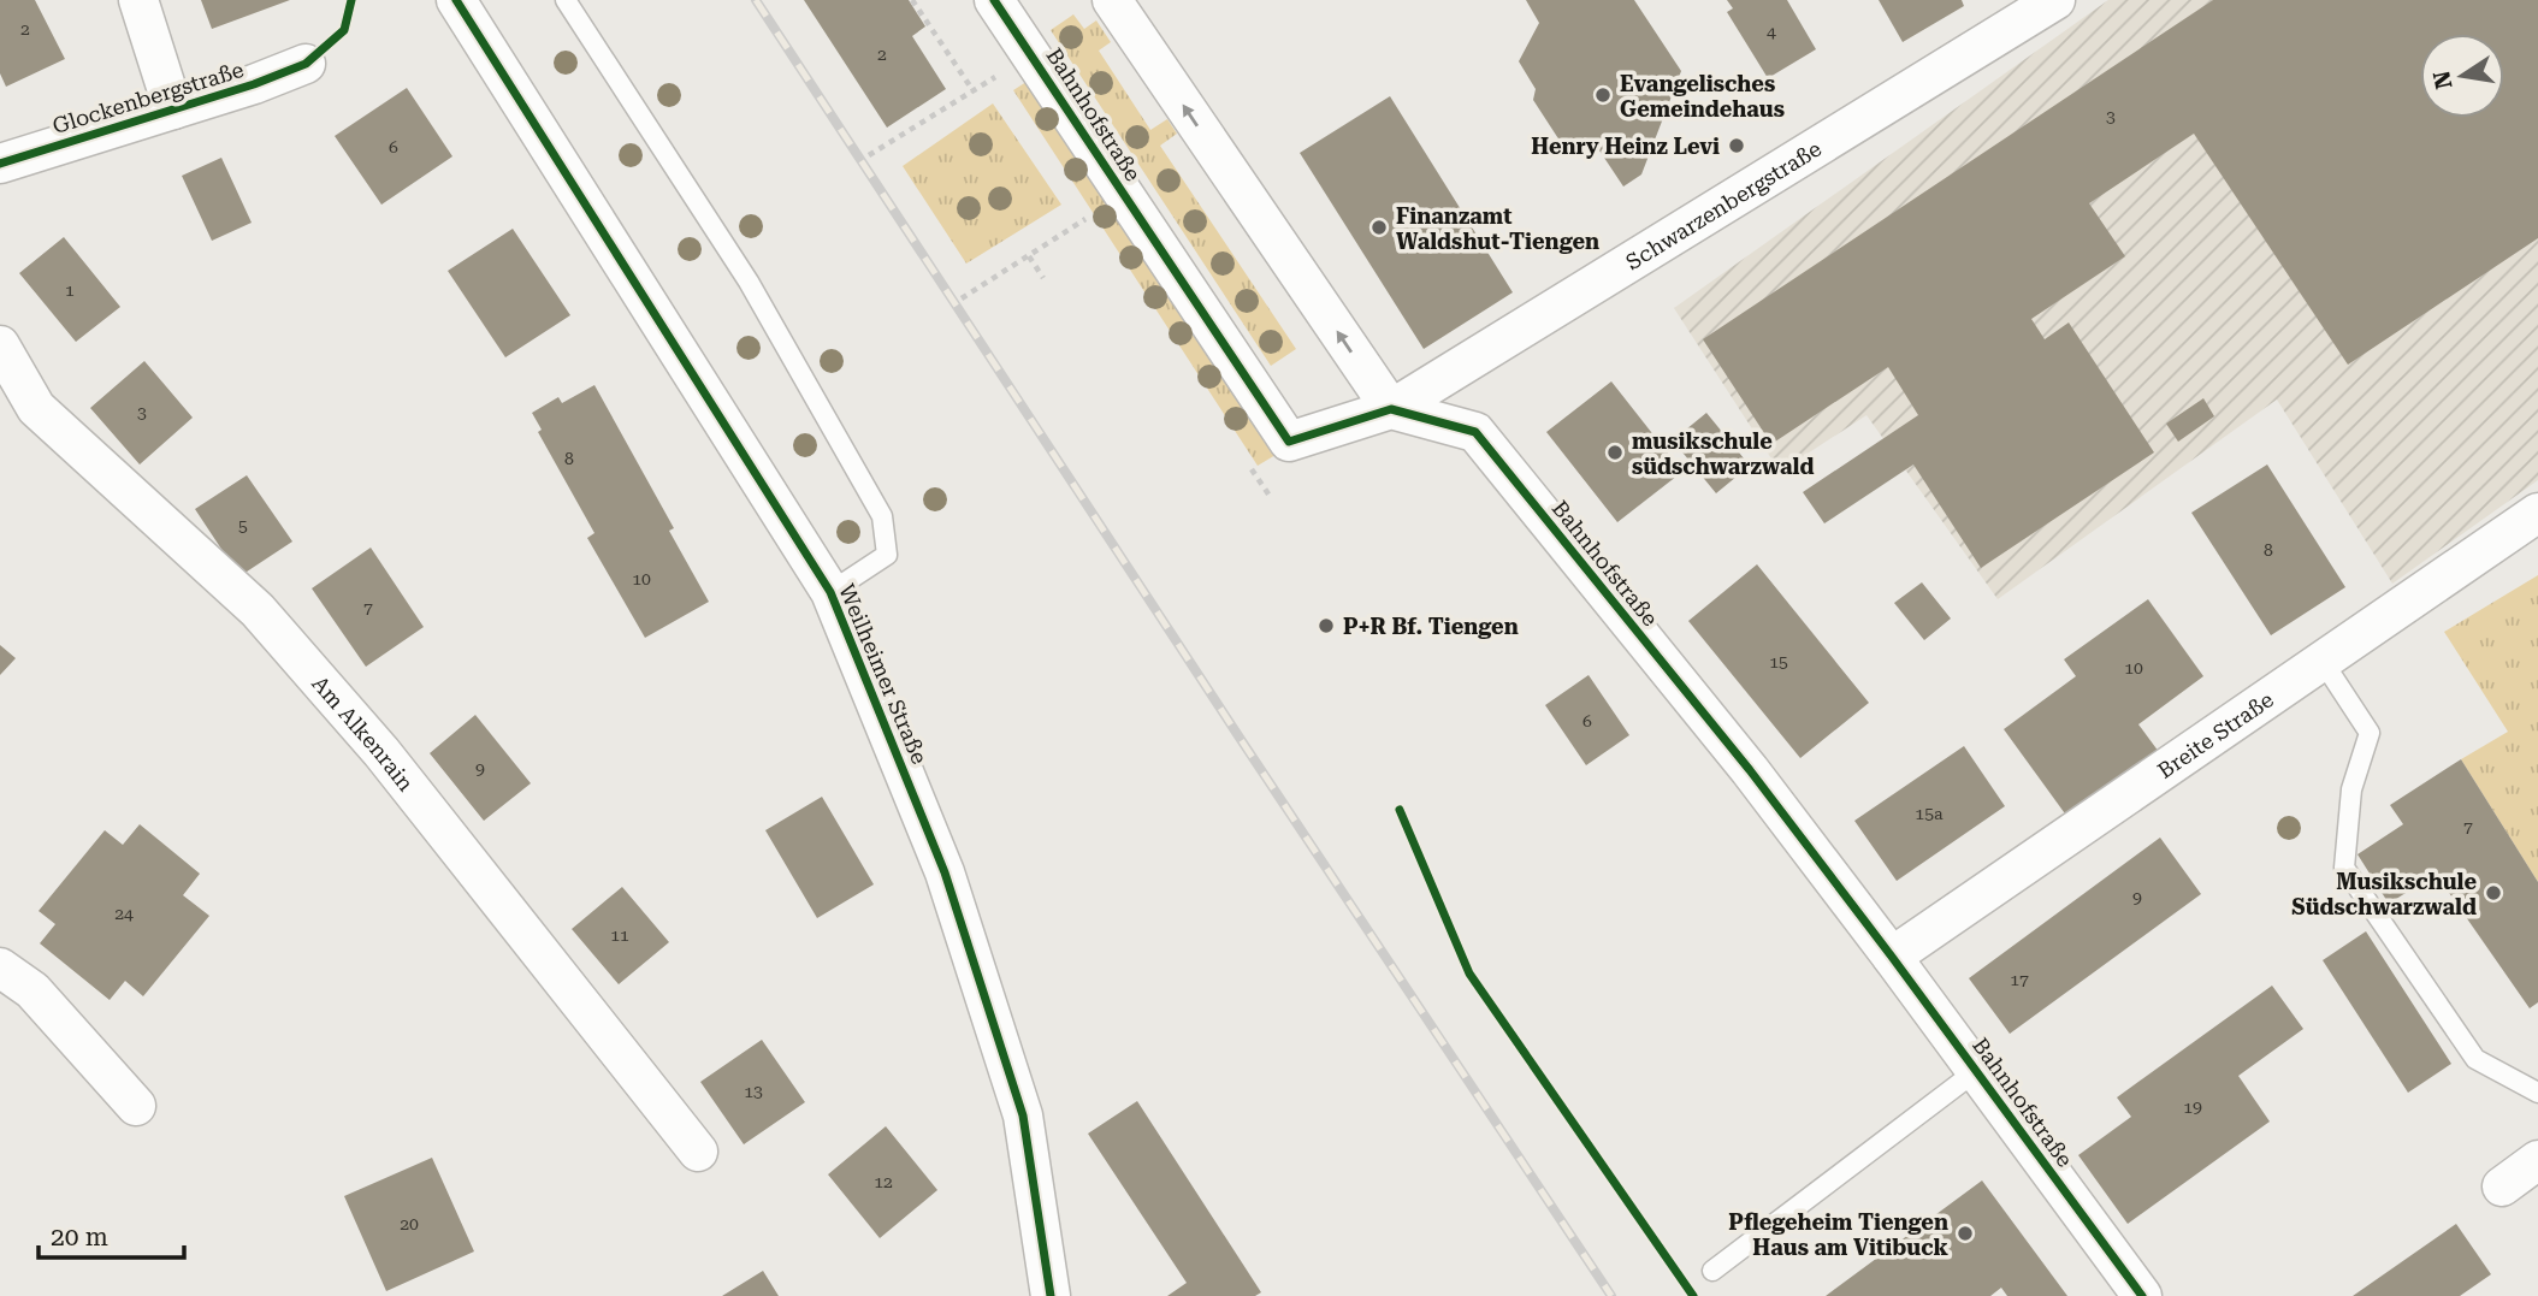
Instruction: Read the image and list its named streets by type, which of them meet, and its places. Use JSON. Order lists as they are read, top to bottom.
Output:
{
  "streets": {
    "street": [
      "Glockenbergstraße",
      "Bahnhofstraße",
      "Schwarzenbergstraße",
      "Weilheimer Straße",
      "Am Alkenrain",
      "Breite Straße"
    ]
  },
  "crossings": [
    ["Bahnhofstraße", "Schwarzenbergstraße"],
    ["Bahnhofstraße", "Breite Straße"]
  ],
  "places": [
    "Evangelisches Gemeindehaus",
    "Henry Heinz Levi",
    "Finanzamt Waldshut-Tiengen",
    "musikschule südschwarzwald",
    "P+R Bf. Tiengen",
    "Musikschule Südschwarzwald",
    "Pflegeheim Tiengen Haus am Vitibuck"
  ],
  "house_numbers": [
    "2",
    "4",
    "2",
    "3",
    "6",
    "1",
    "3",
    "8",
    "5",
    "8",
    "10",
    "7",
    "15",
    "10",
    "6",
    "9",
    "15a",
    "7",
    "9",
    "24",
    "11",
    "17",
    "13",
    "19",
    "12",
    "20"
  ],
  "scale_bar": "20 m",
  "north": "left"
}
